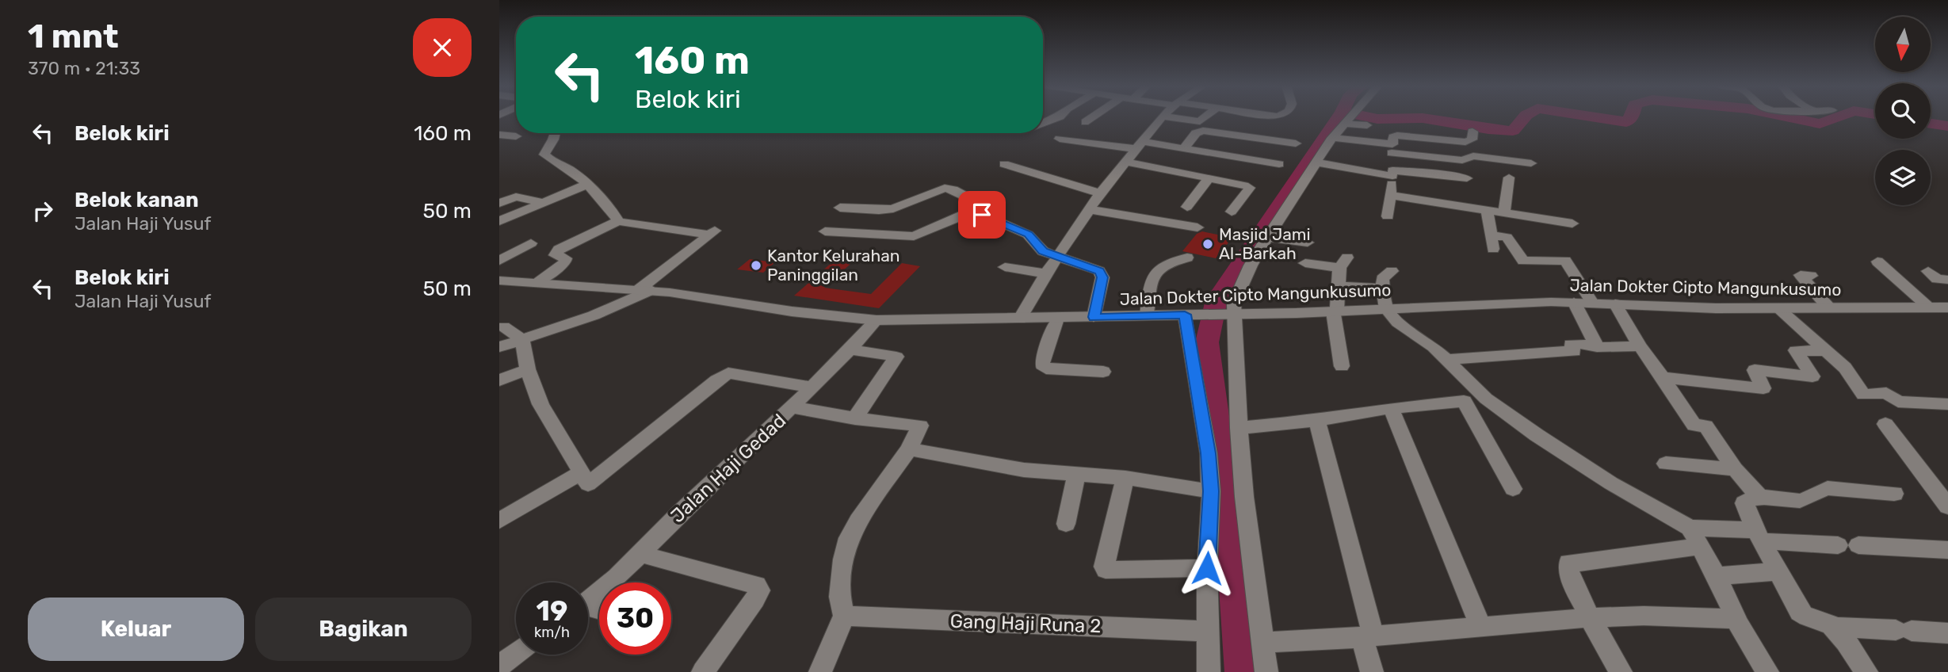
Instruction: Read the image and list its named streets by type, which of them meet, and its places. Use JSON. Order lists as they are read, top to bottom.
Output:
{
  "streets": {
    "street": ["Jalan Dokter Cipto Mangunkusumo", "Jalan Haji Gedad", "Gang Haji Runa 2"]
  },
  "crossings": [
    ["Jalan Dokter Cipto Mangunkusumo", "Jalan Haji Gedad"]
  ],
  "places": ["Masjid Jami Al-Barkah", "Kantor Kelurahan Paninggilan"],
  "north": "bottom",
  "page": {
    "heading": ["1 mnt", "370 m · 21:33"],
    "turn": ["160 m", "Belok kiri"],
    "list": [
      {
        "name": "Belok kiri",
        "value": "160 m"
      },
      {
        "name": "Belok kanan",
        "note": "Jalan Haji Yusuf",
        "value": "50 m"
      },
      {
        "name": "Belok kiri",
        "note": "Jalan Haji Yusuf",
        "value": "50 m"
      }
    ],
    "speed": "19 km/h",
    "limit": "30",
    "buttons": ["Keluar", "Bagikan"]
  }
}
